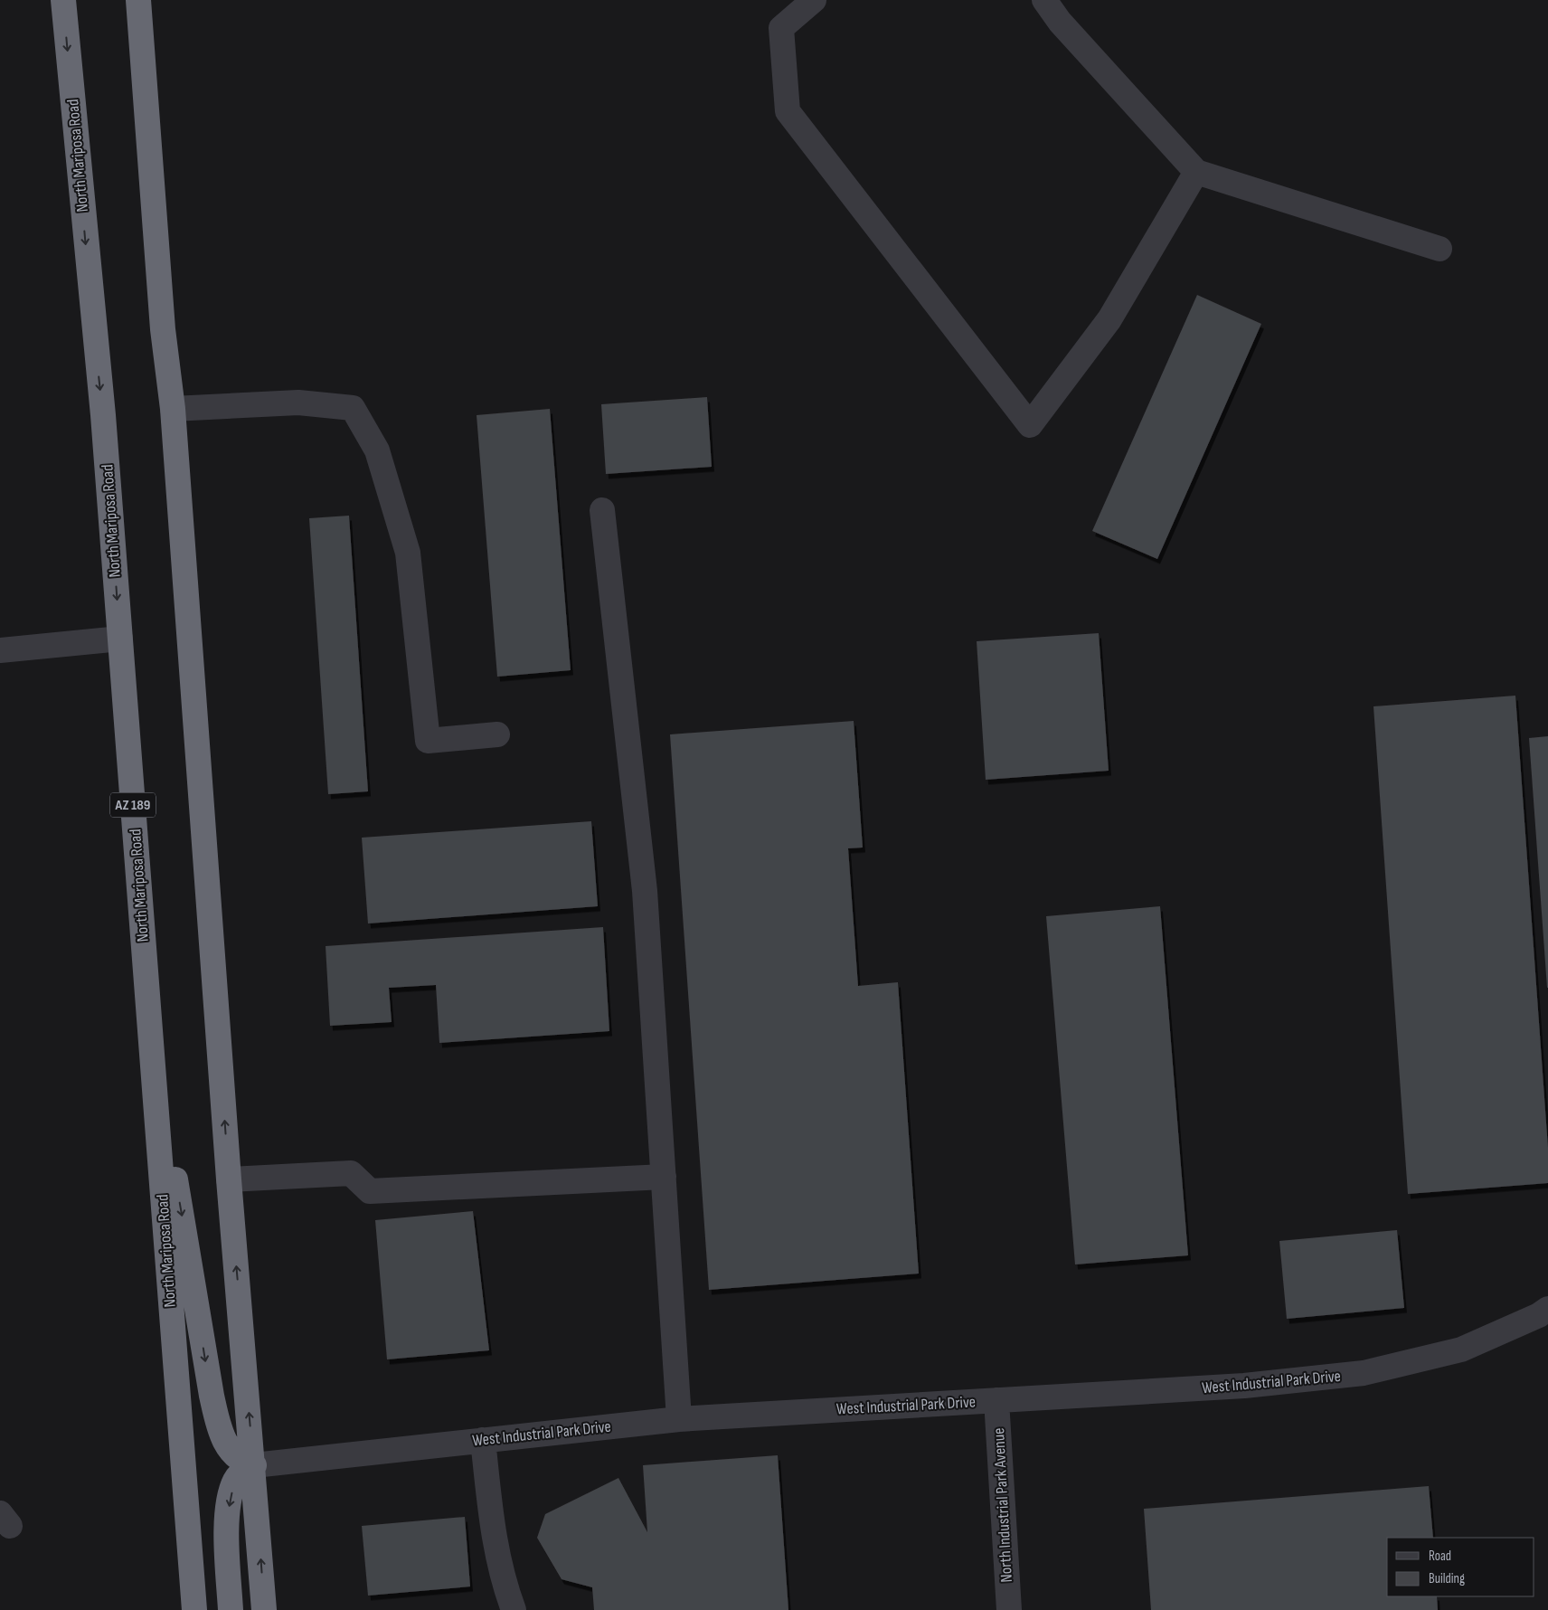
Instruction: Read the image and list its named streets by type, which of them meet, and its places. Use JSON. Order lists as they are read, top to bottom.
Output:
{
  "streets": {
    "highway": ["North Mariposa Road", "AZ 189"],
    "street": ["West Industrial Park Drive", "North Industrial Park Avenue"]
  },
  "crossings": [
    ["West Industrial Park Drive", "North Industrial Park Avenue"]
  ],
  "legend": ["Road", "Building"]
}
